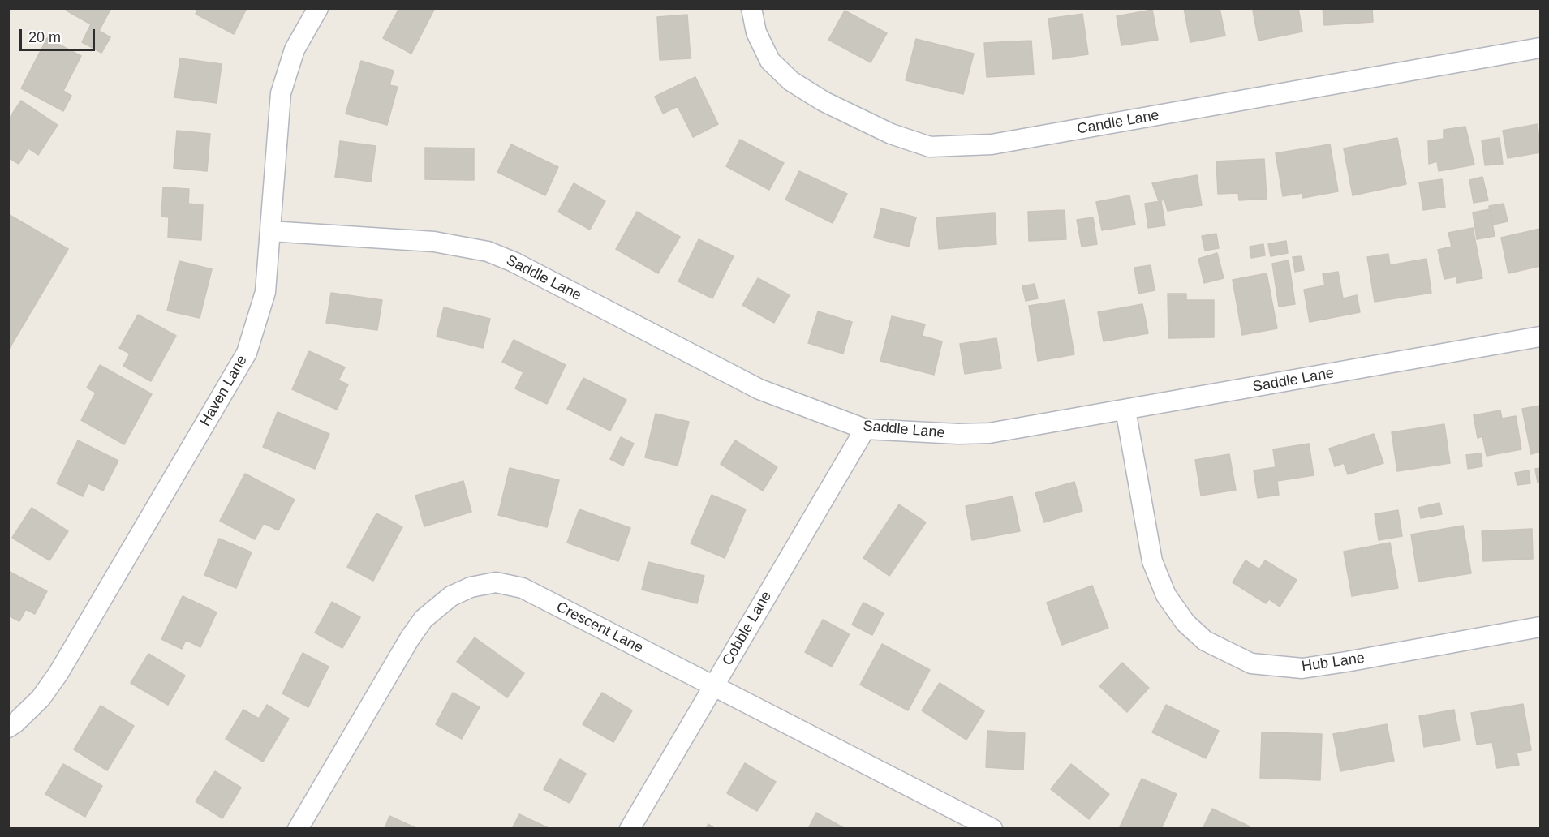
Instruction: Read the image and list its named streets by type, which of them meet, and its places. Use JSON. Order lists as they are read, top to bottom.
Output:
{
  "streets": {
    "street": [
      "Candle Lane",
      "Saddle Lane",
      "Haven Lane",
      "Crescent Lane",
      "Cobble Lane",
      "Hub Lane"
    ]
  },
  "crossings": [
    ["Saddle Lane", "Haven Lane"],
    ["Saddle Lane", "Cobble Lane"],
    ["Saddle Lane", "Hub Lane"],
    ["Crescent Lane", "Cobble Lane"]
  ],
  "scale_bar": "20 m"
}
